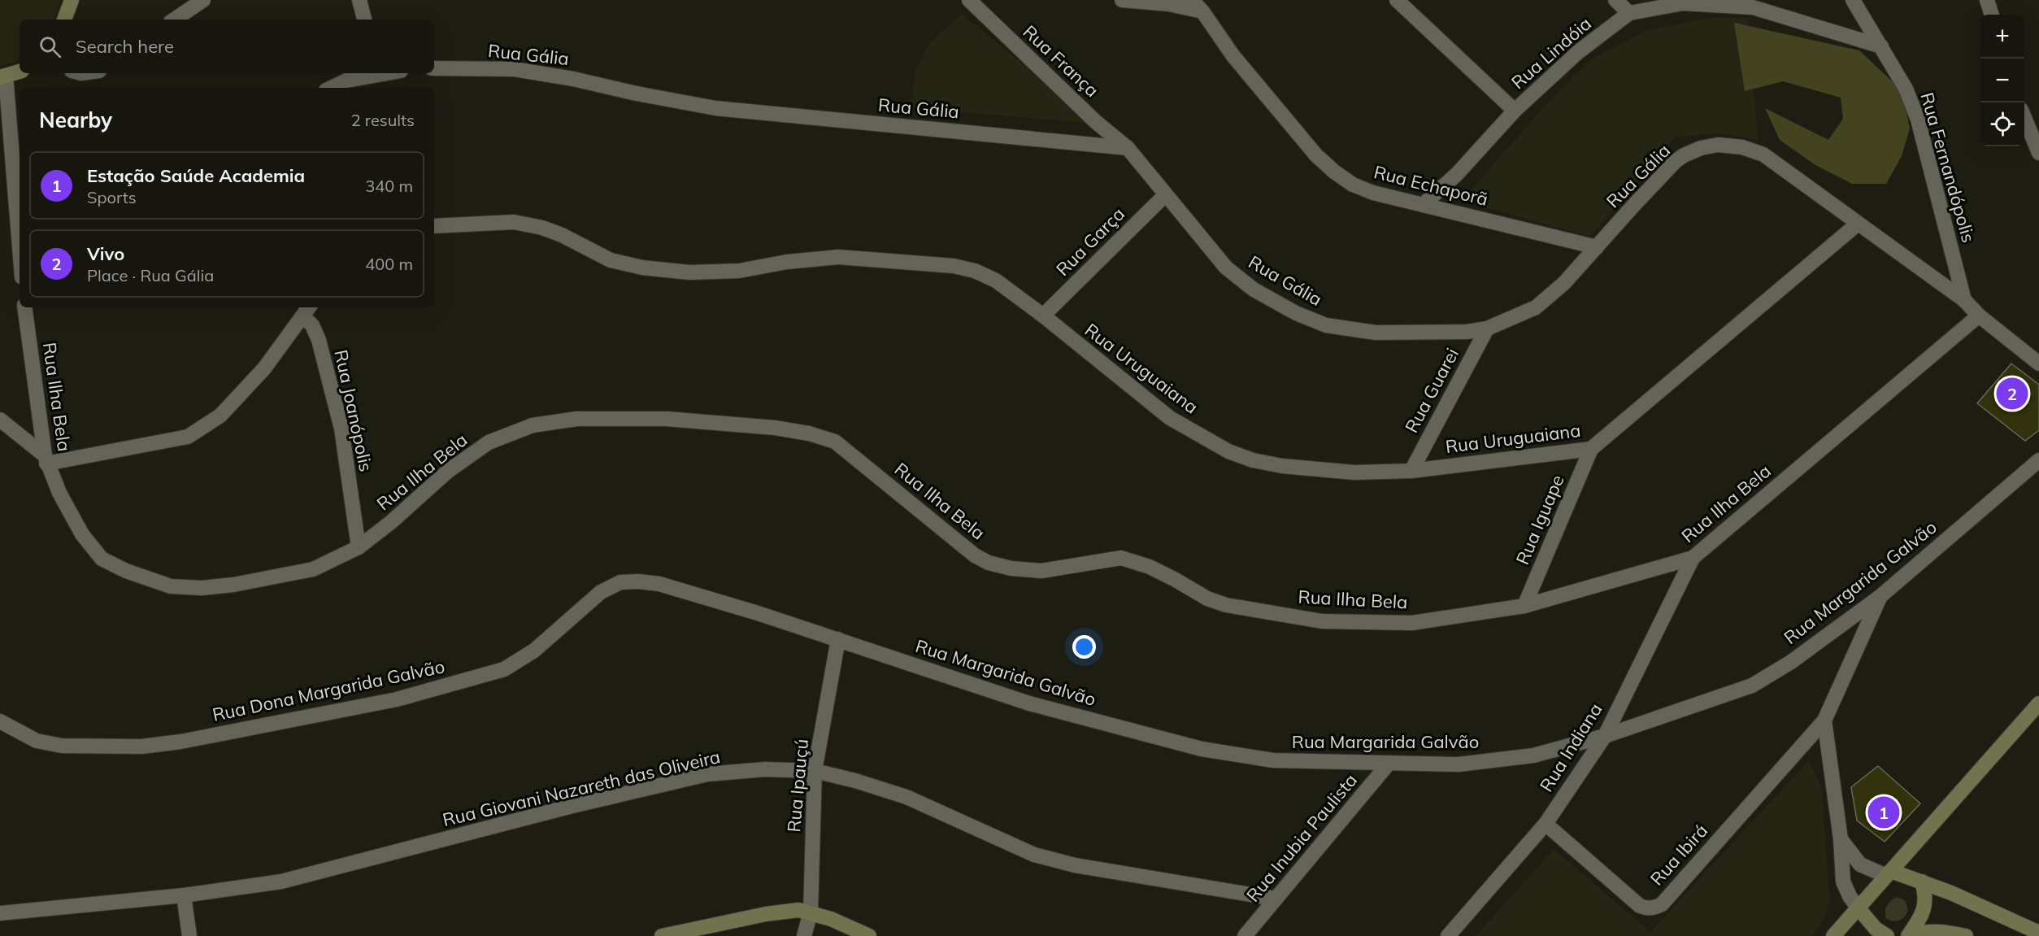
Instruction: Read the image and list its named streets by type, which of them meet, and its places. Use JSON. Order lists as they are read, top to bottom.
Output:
{
  "streets": {
    "street": [
      "Rua Lindóia",
      "Rua Gália",
      "Rua França",
      "Rua Fernandópolis",
      "Rua Echaporã",
      "Rua Garça",
      "Rua Uruguaiana",
      "Rua Guarei",
      "Rua Ilha Bela",
      "Rua Joanópolis",
      "Rua Iguape",
      "Rua Margarida Galvão",
      "Rua Dona Margarida Galvão",
      "Rua Indiana",
      "Rua Ipauçú",
      "Rua Giovani Nazareth das Oliveira",
      "Rua Inubia Paulista",
      "Rua Ibirá"
    ]
  },
  "crossings": [
    ["Rua Lindóia", "Rua Fernandópolis"],
    ["Rua Lindóia", "Rua Echaporã"],
    ["Rua Gália", "Rua França"],
    ["Rua Gália", "Rua Fernandópolis"],
    ["Rua Gália", "Rua Echaporã"],
    ["Rua Gália", "Rua Garça"],
    ["Rua Gália", "Rua Uruguaiana"],
    ["Rua Gália", "Rua Guarei"],
    ["Rua Gália", "Rua Ilha Bela"],
    ["Rua Garça", "Rua Uruguaiana"],
    ["Rua Uruguaiana", "Rua Guarei"],
    ["Rua Uruguaiana", "Rua Iguape"],
    ["Rua Ilha Bela", "Rua Joanópolis"],
    ["Rua Ilha Bela", "Rua Iguape"],
    ["Rua Ilha Bela", "Rua Indiana"],
    ["Rua Margarida Galvão", "Rua Dona Margarida Galvão"],
    ["Rua Margarida Galvão", "Rua Indiana"],
    ["Rua Margarida Galvão", "Rua Ipauçú"],
    ["Rua Margarida Galvão", "Rua Inubia Paulista"],
    ["Rua Indiana", "Rua Ibirá"],
    ["Rua Ipauçú", "Rua Giovani Nazareth das Oliveira"],
    ["Rua Giovani Nazareth das Oliveira", "Rua Inubia Paulista"]
  ],
  "page": {
    "map_buttons": ["+", "−"],
    "search": "Search here",
    "heading": ["Nearby", "2 results"],
    "list": [
      {
        "mark": "1",
        "name": "Estação Saúde Academia",
        "note": "Sports",
        "value": "340 m"
      },
      {
        "mark": "2",
        "name": "Vivo",
        "note": "Place · Rua Gália",
        "value": "400 m"
      }
    ],
    "pins": ["2", "1"]
  }
}
